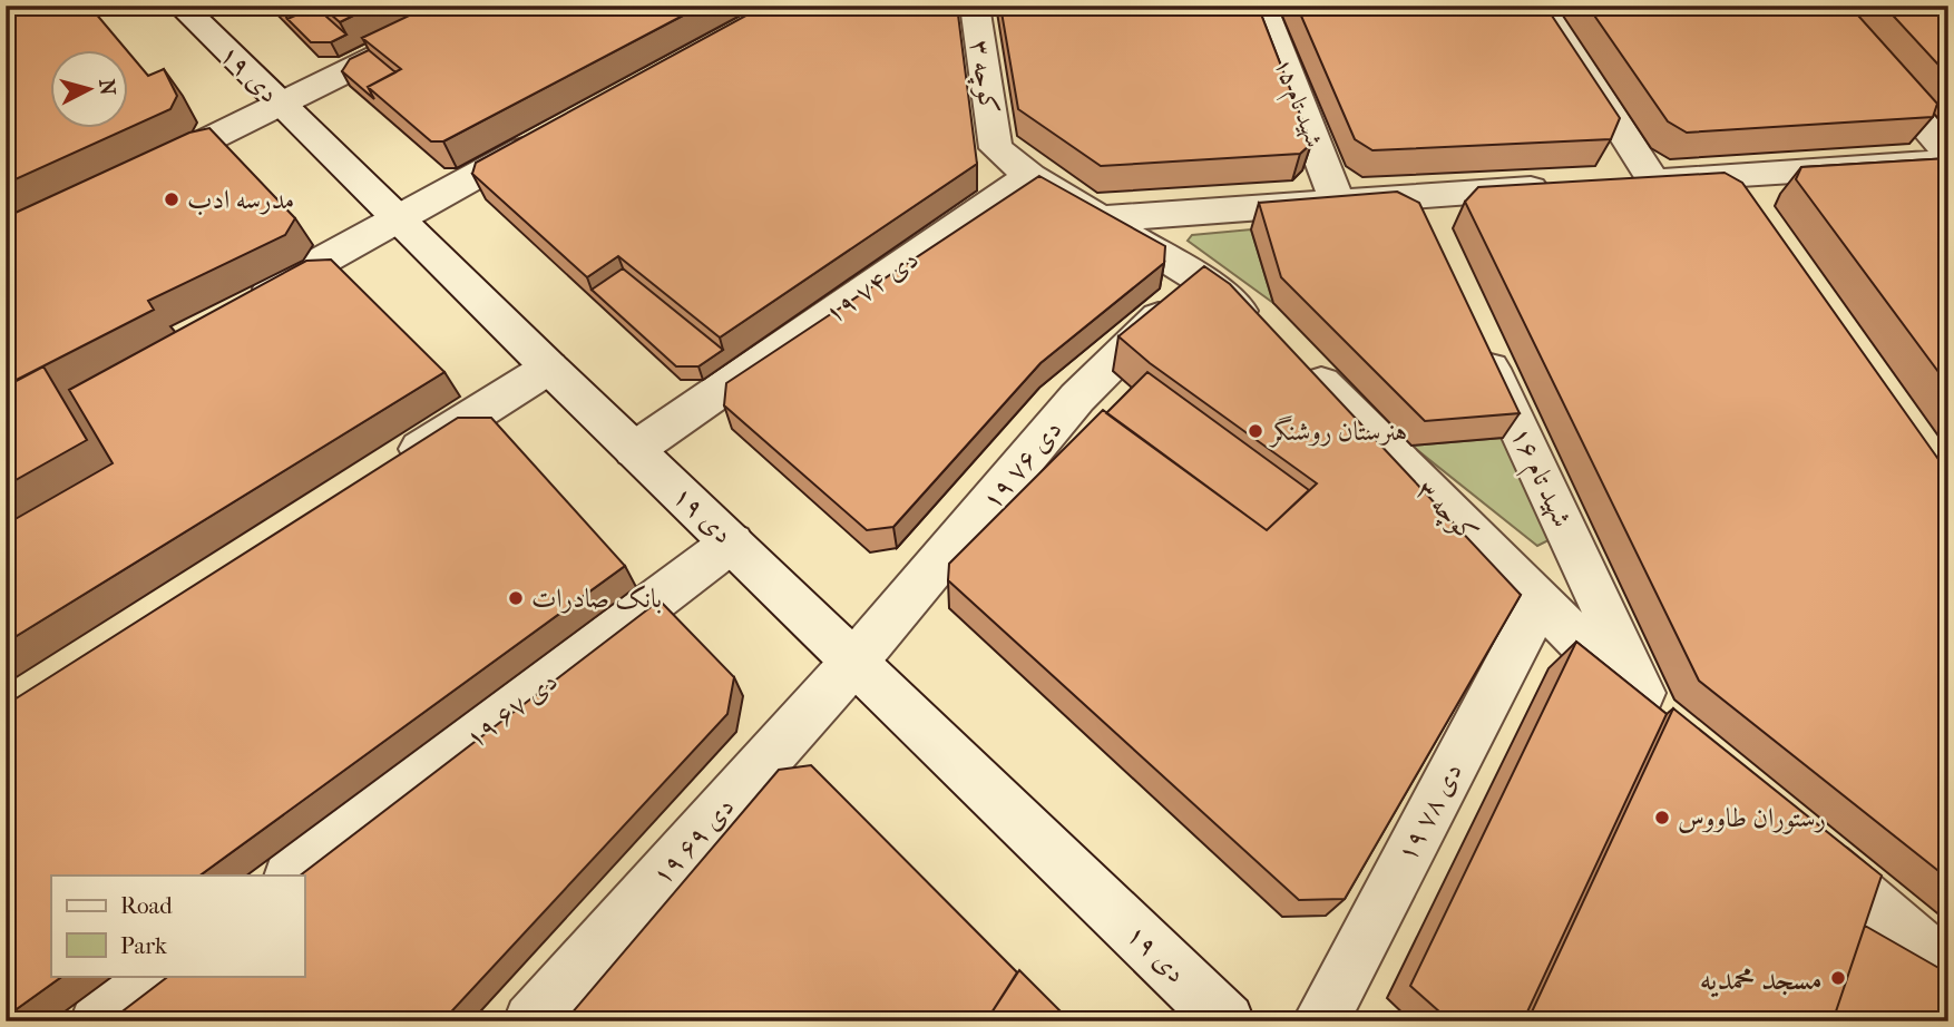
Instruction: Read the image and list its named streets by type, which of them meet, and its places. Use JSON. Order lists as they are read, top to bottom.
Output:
{
  "streets": {
    "street": [
      "۱۹ دی",
      "کوچه ۳",
      "شهید تام ۱۵",
      "۱۹ دی ۷۴",
      "۱۹ دی ۷۶",
      "شهید تام ۱۶",
      "۱۹ دی ۶۷",
      "۱۹ دی ۷۸",
      "۱۹ دی ۶۹"
    ]
  },
  "crossings": [
    ["۱۹ دی", "۱۹ دی ۷۴"],
    ["۱۹ دی", "۱۹ دی ۷۶"],
    ["۱۹ دی", "۱۹ دی ۶۷"],
    ["۱۹ دی", "۱۹ دی ۶۹"],
    ["کوچه ۳", "۱۹ دی ۷۴"],
    ["کوچه ۳", "۱۹ دی ۷۶"],
    ["کوچه ۳", "شهید تام ۱۶"],
    ["کوچه ۳", "۱۹ دی ۷۸"],
    ["۱۹ دی ۷۶", "۱۹ دی ۶۹"]
  ],
  "places": [
    "مدرسه ادب",
    "هنرستان روشنگر",
    "بانک صادرات",
    "رستوران طاووس",
    "مسجد محمدیه"
  ],
  "legend": ["Road", "Park"],
  "north": "right"
}
